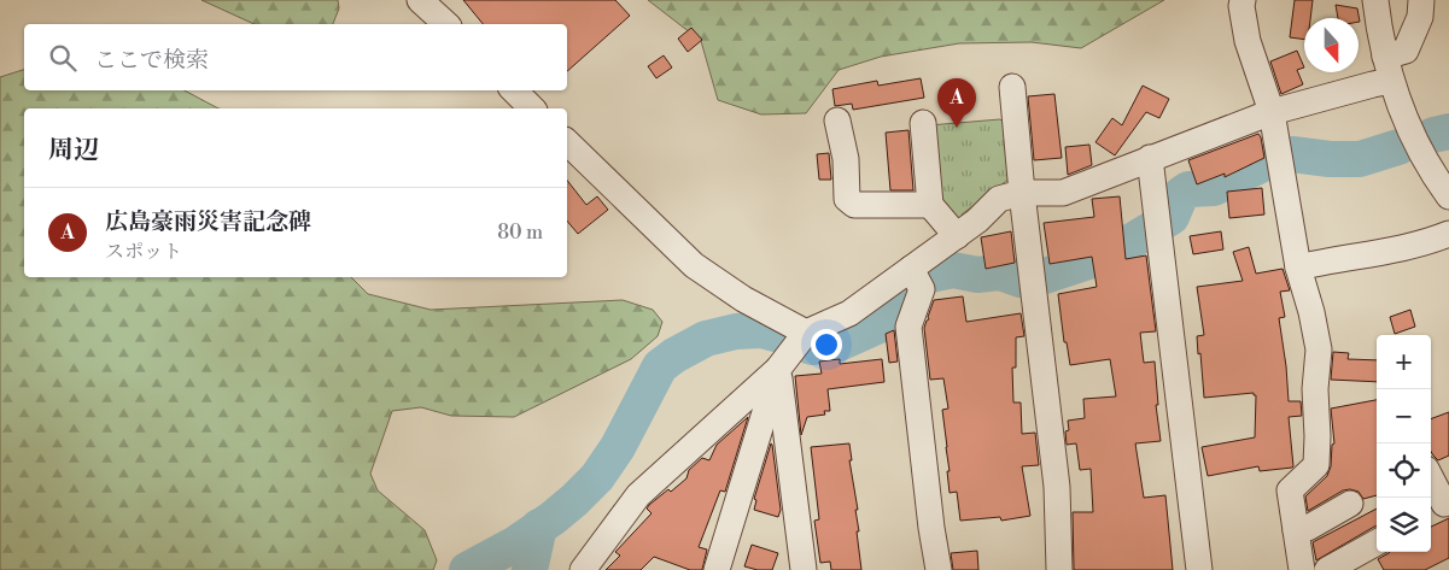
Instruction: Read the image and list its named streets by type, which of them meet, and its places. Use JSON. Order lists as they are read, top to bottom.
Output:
{
  "north": "bottom",
  "page": {
    "search": "ここで検索",
    "pins": "A",
    "heading": "周辺",
    "list": [
      {
        "mark": "A",
        "name": "広島豪雨災害記念碑",
        "note": "スポット",
        "value": "80 m"
      }
    ],
    "map_buttons": ["+", "−"]
  }
}
